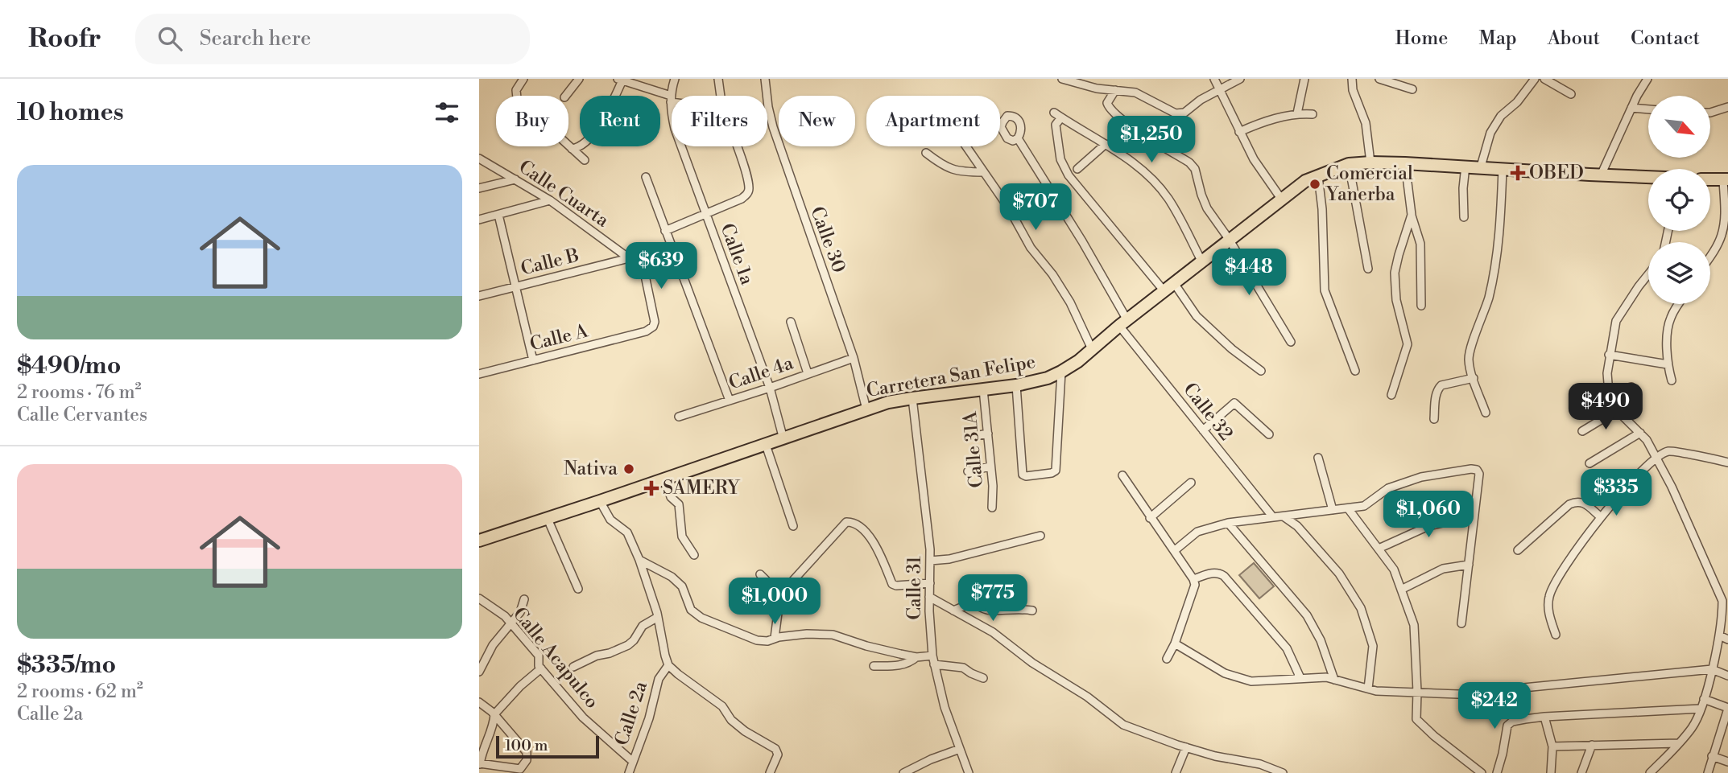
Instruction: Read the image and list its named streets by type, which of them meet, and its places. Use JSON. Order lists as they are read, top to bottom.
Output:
{
  "streets": {
    "main road": ["Carretera San Felipe"],
    "street": [
      "Calle Cuarta",
      "Calle 30",
      "Calle 1a",
      "Calle B",
      "Calle A",
      "Calle 4a",
      "Calle 32",
      "Calle 31A",
      "Calle 31",
      "Calle Acapulco",
      "Calle 2a"
    ]
  },
  "crossings": [
    ["Calle Cuarta", "Calle B"],
    ["Calle Cuarta", "Calle A"],
    ["Calle 30", "Calle 4a"],
    ["Calle 30", "Carretera San Felipe"],
    ["Calle 1a", "Calle 4a"],
    ["Calle 1a", "Carretera San Felipe"],
    ["Carretera San Felipe", "Calle 32"],
    ["Carretera San Felipe", "Calle 31A"],
    ["Carretera San Felipe", "Calle 31"],
    ["Calle Acapulco", "Calle 2a"]
  ],
  "places": {
    "health": ["OBED", "SAMERY"],
    "other": ["Comercial Yanerba", "Nativa"]
  },
  "scale_bar": "100 m",
  "north": "bottom right",
  "page": {
    "header": "Roofr",
    "search": "Search here",
    "nav": [
      "Home",
      "Map",
      "About",
      "Contact"
    ],
    "heading": "10 homes",
    "chip": [
      "Buy",
      "Rent",
      "Filters",
      "New",
      "Apartment"
    ],
    "price": [
      "$1,250",
      "$707",
      "$639",
      "$448",
      "$490",
      "$335",
      "$1,060",
      "$775",
      "$1,000",
      "$242"
    ],
    "list": [
      {
        "name": "$490/mo",
        "note": "2 rooms · 76 m² · Calle Cervantes"
      },
      {
        "name": "$335/mo",
        "note": "2 rooms · 62 m² · Calle 2a"
      }
    ],
    "scale": "100 m"
  }
}
